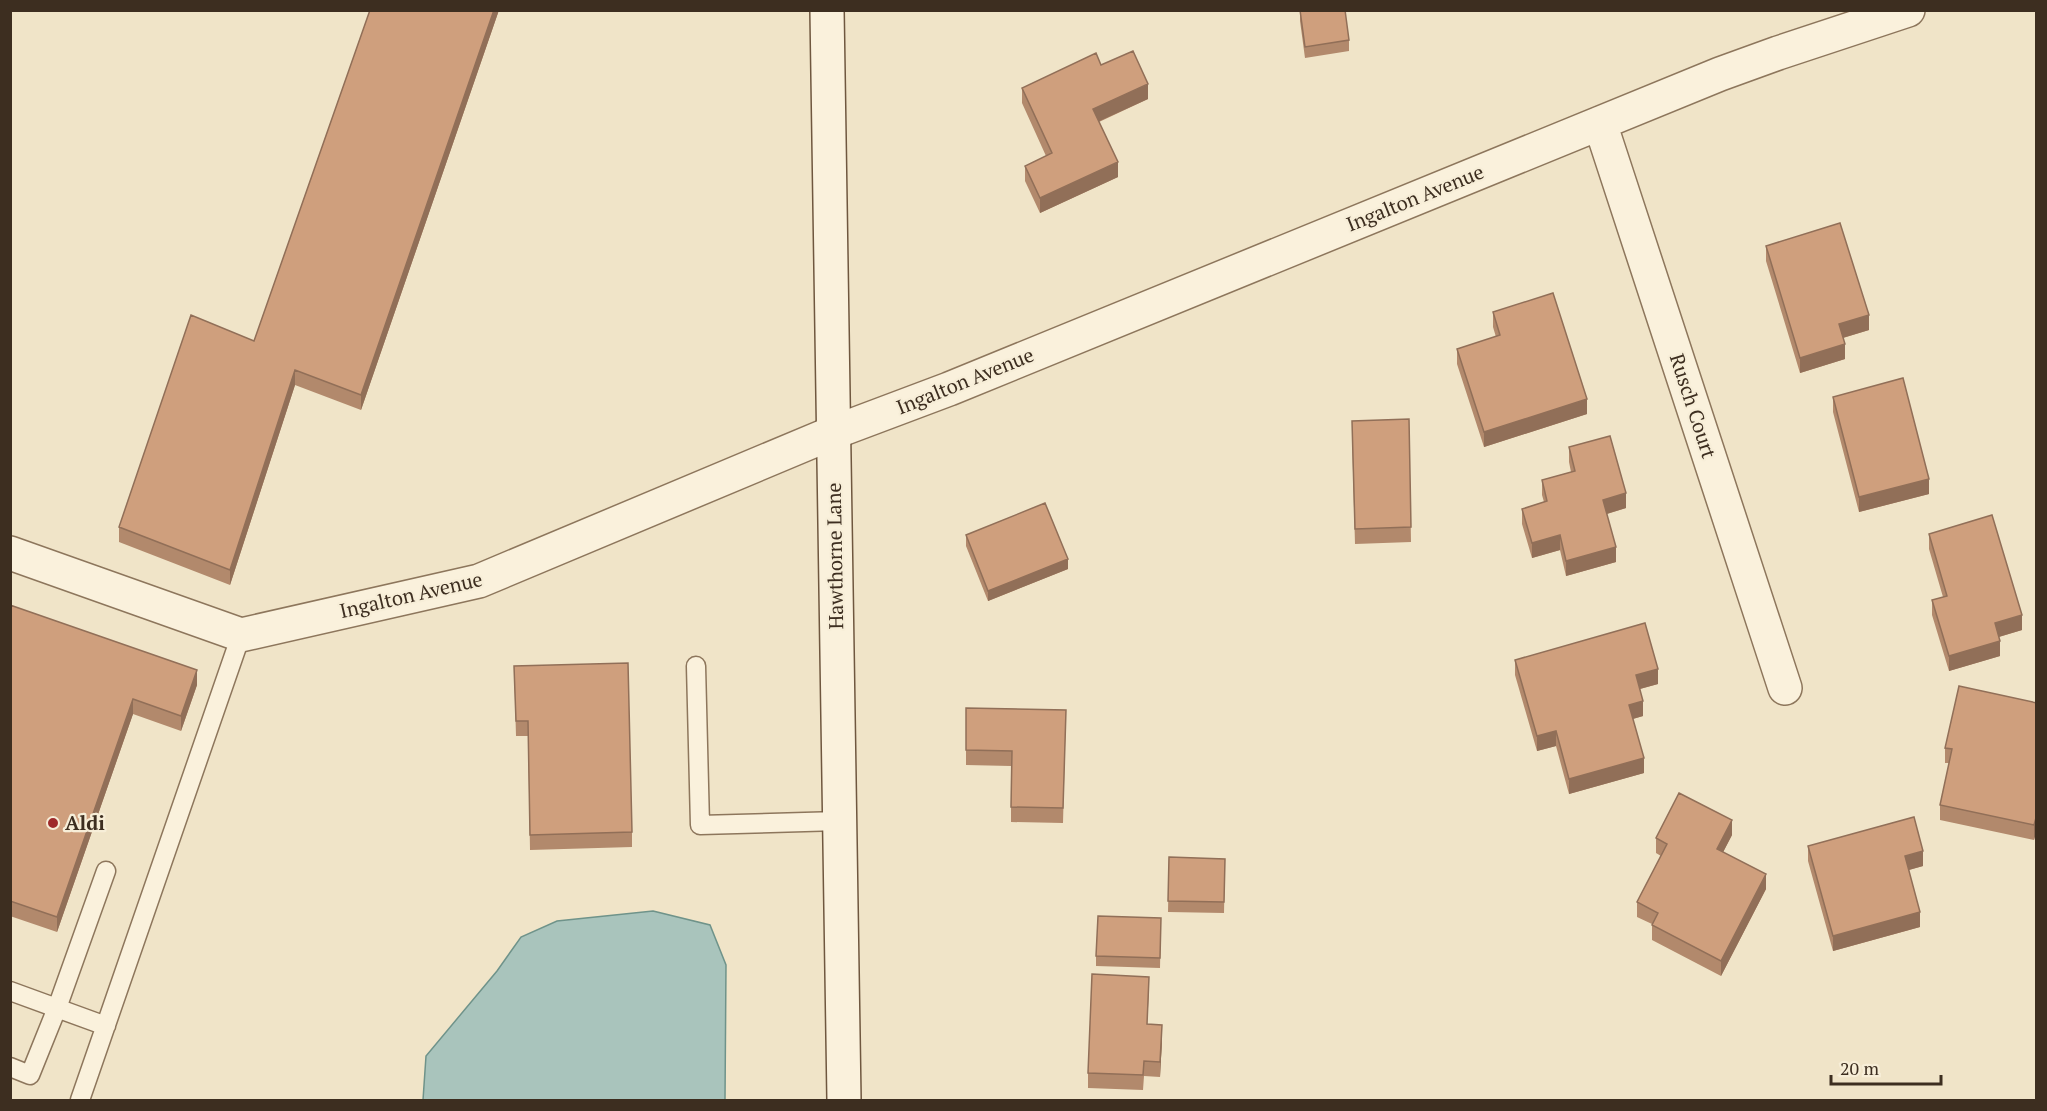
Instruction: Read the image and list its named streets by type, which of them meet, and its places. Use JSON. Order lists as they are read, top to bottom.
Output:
{
  "streets": {
    "street": ["Ingalton Avenue", "Rusch Court", "Hawthorne Lane"]
  },
  "crossings": [
    ["Ingalton Avenue", "Rusch Court"],
    ["Ingalton Avenue", "Hawthorne Lane"]
  ],
  "places": ["Aldi"],
  "scale_bar": "20 m"
}
